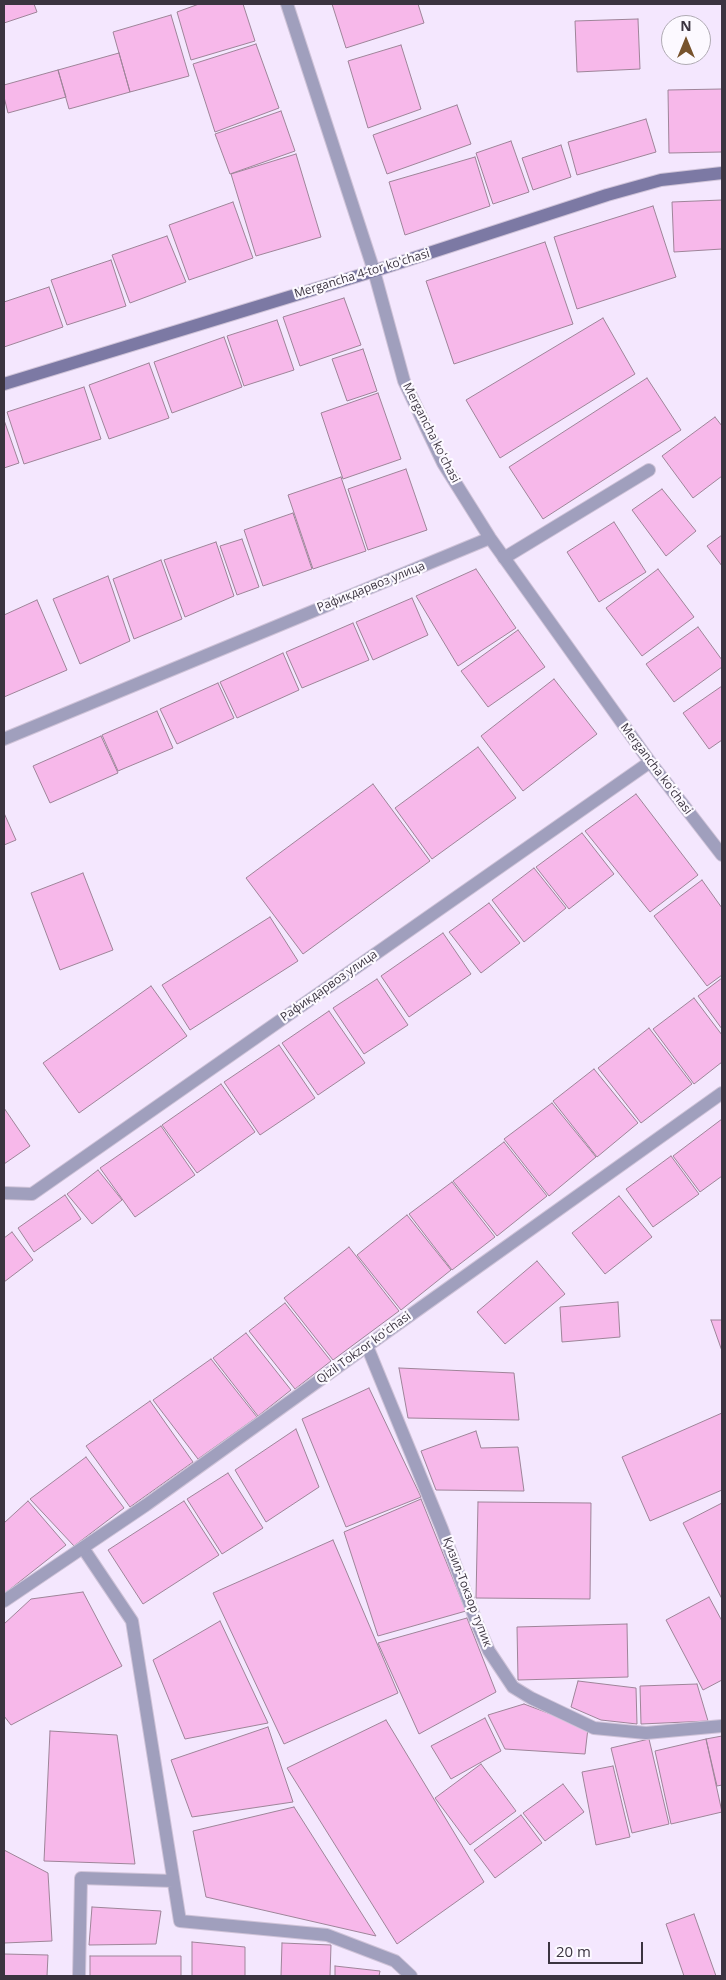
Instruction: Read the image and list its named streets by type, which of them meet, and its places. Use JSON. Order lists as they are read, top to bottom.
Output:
{
  "streets": {
    "main road": ["Mergancha 4-tor ko'chasi"],
    "street": [
      "Mergancha koʻchasi",
      "Рафикдарвоз улица",
      "Qizil Tokzor koʻchasi",
      "Қизил-Токзор тупик"
    ]
  },
  "crossings": [
    ["Mergancha 4-tor ko'chasi", "Mergancha koʻchasi"],
    ["Mergancha koʻchasi", "Рафикдарвоз улица"],
    ["Qizil Tokzor koʻchasi", "Қизил-Токзор тупик"]
  ],
  "scale_bar": "20 m",
  "north": "top"
}
